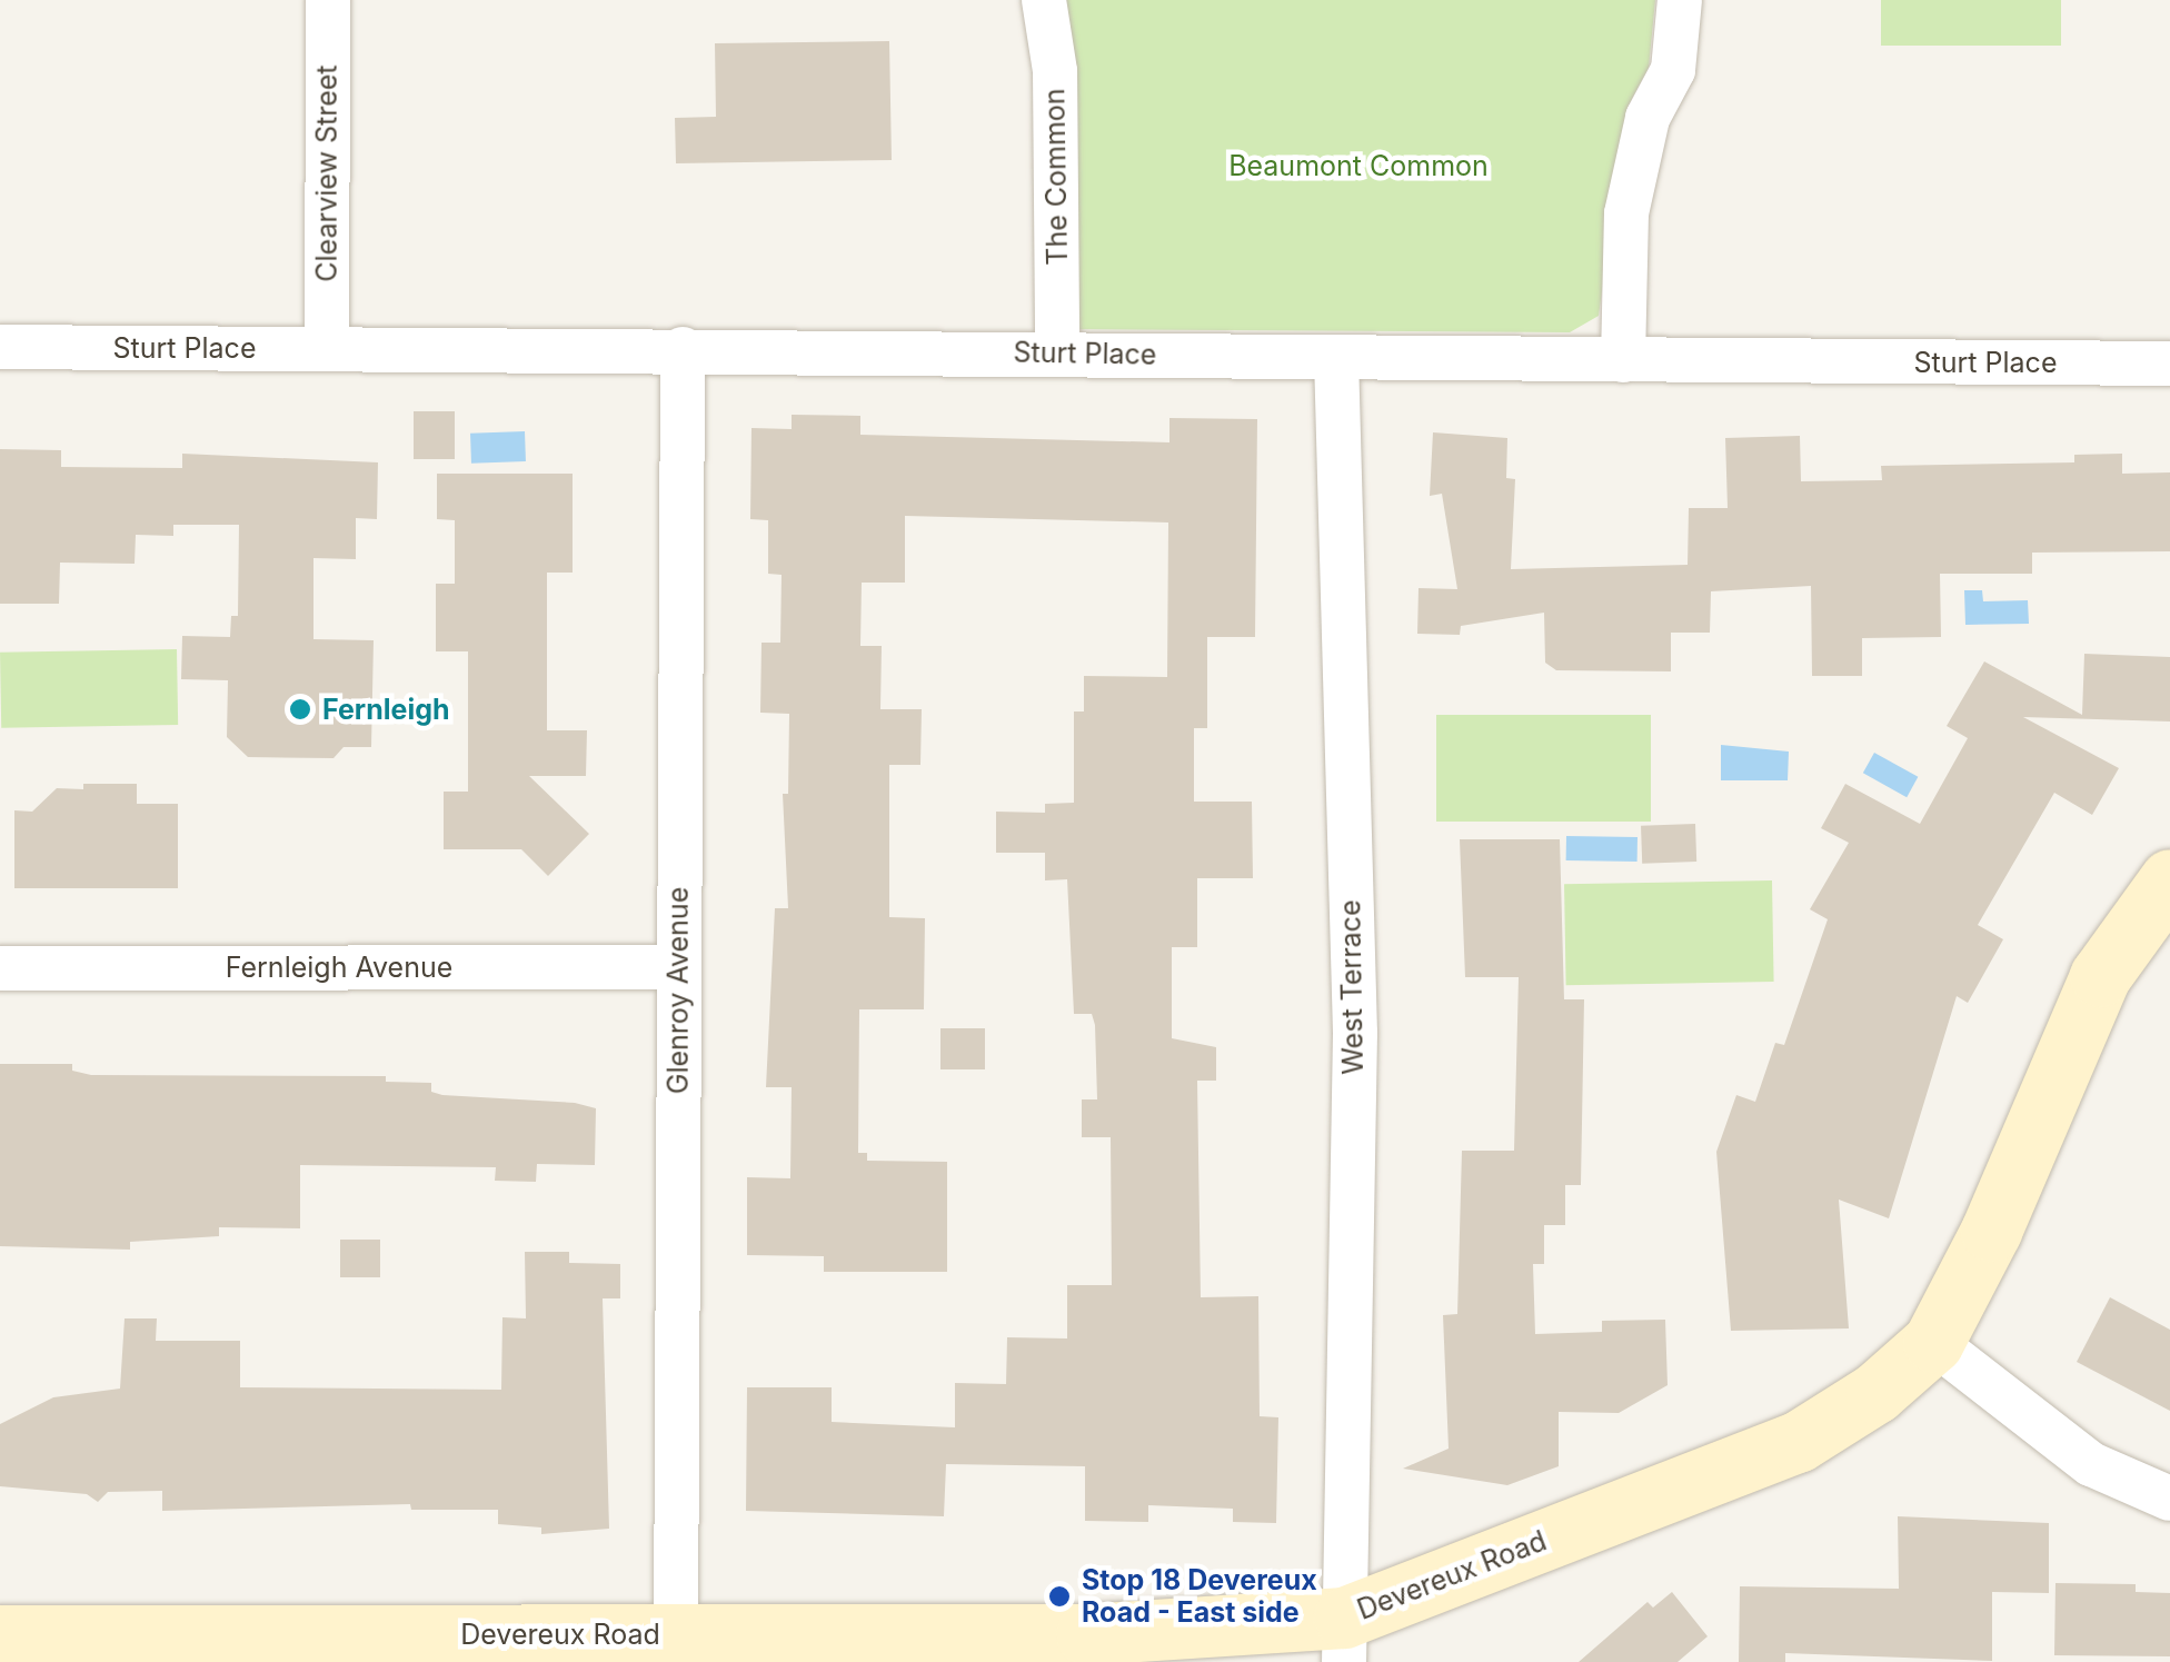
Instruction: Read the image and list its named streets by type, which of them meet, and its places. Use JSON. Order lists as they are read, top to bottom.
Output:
{
  "streets": {
    "street": [
      "Clearview Street",
      "The Common",
      "Sturt Place",
      "Fernleigh Avenue",
      "West Terrace",
      "Glenroy Avenue",
      "Devereux Road"
    ]
  },
  "crossings": [
    ["Clearview Street", "Sturt Place"],
    ["The Common", "Sturt Place"],
    ["Sturt Place", "West Terrace"],
    ["Sturt Place", "Glenroy Avenue"],
    ["Fernleigh Avenue", "Glenroy Avenue"],
    ["West Terrace", "Devereux Road"],
    ["Glenroy Avenue", "Devereux Road"]
  ],
  "parks": ["Beaumont Common"],
  "places": ["Fernleigh", "Stop 18 Devereux Road - East side"]
}
